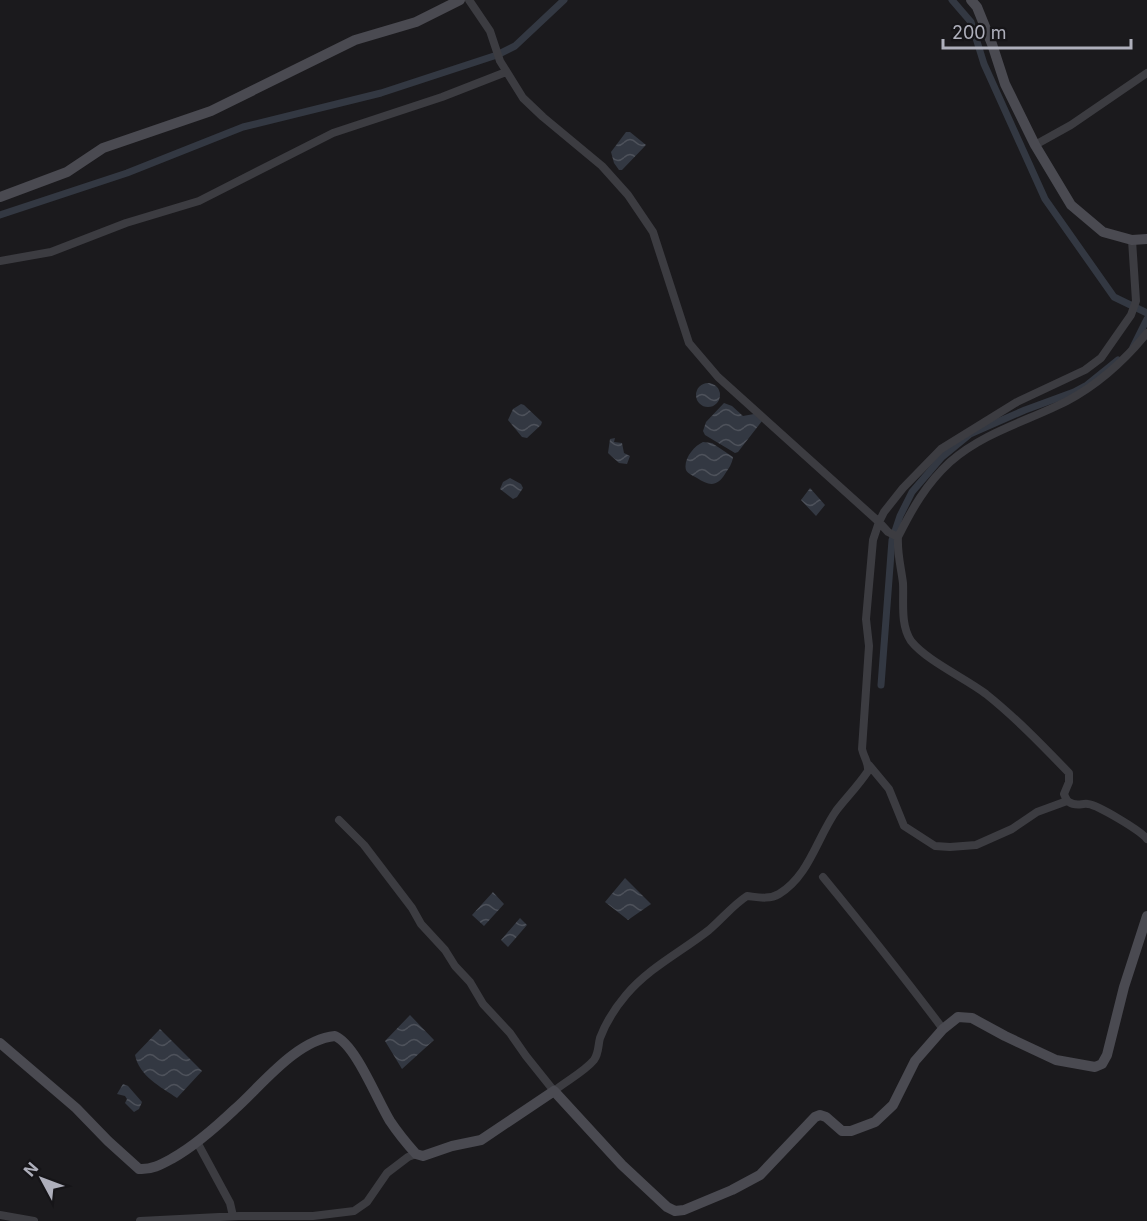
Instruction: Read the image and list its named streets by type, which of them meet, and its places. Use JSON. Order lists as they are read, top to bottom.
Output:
{
  "scale_bar": "200 m",
  "north": "top left"
}
